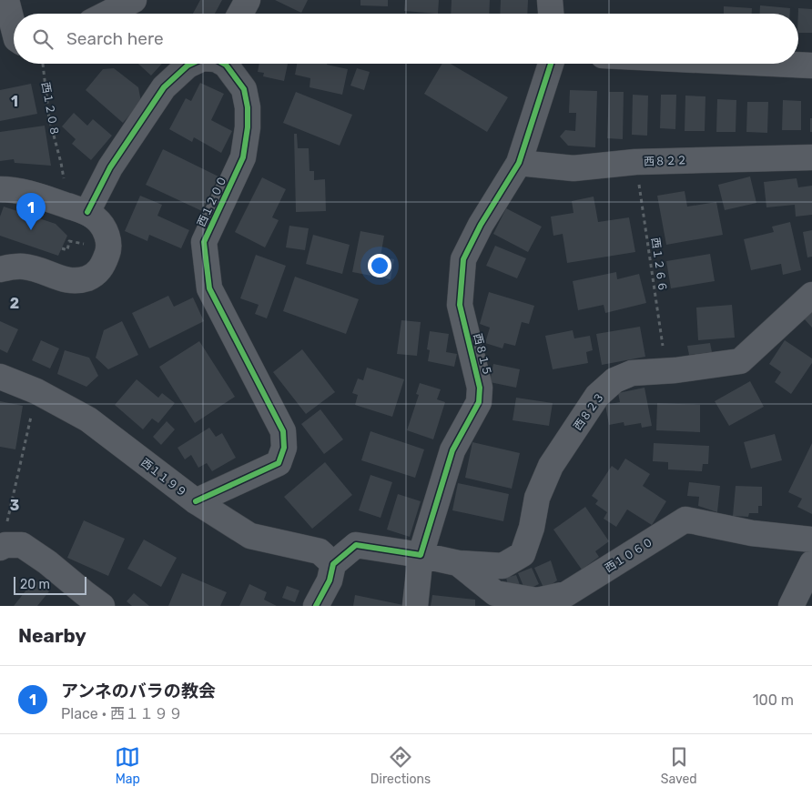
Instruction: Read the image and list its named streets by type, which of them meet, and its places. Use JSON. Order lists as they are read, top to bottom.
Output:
{
  "streets": {
    "street": [
      "西８２２",
      "西１２００",
      "西８１５",
      "西８２３",
      "西１１９９",
      "西１０６０"
    ],
    "path": ["西１２０８", "西１２６６"]
  },
  "crossings": [
    ["西８２２", "西１２６６"],
    ["西８２２", "西８１５"],
    ["西１２００", "西１１９９"],
    ["西１２６６", "西８２３"],
    ["西８１５", "西８２３"],
    ["西８２３", "西１０６０"]
  ],
  "scale_bar": "20 m",
  "page": {
    "search": "Search here",
    "pins": "1",
    "scale": "20 m",
    "heading": "Nearby",
    "list": [
      {
        "mark": "1",
        "name": "アンネのバラの教会",
        "note": "Place · 西１１９９",
        "value": "100 m"
      }
    ],
    "nav": ["Map", "Directions", "Saved"]
  },
  "grid": {
    "rows": ["1", "2", "3"]
  }
}
